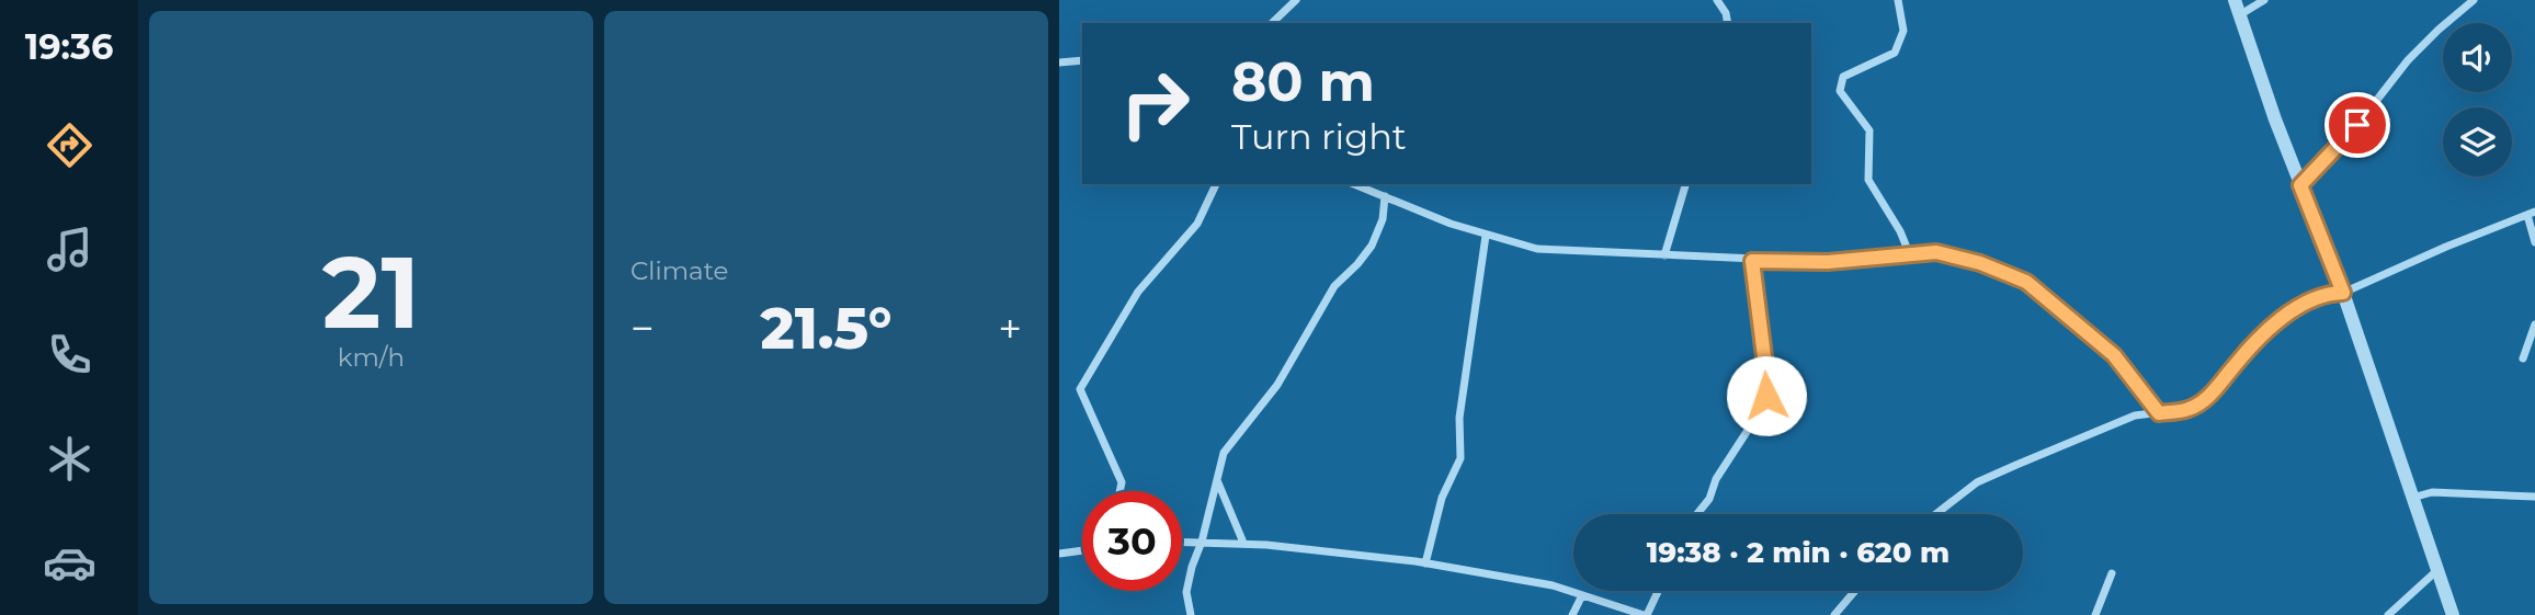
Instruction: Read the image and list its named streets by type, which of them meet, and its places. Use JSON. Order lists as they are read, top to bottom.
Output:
{
  "page": {
    "tabs": "19:36",
    "tile": [
      ["21", "km/h"],
      "Climate"
    ],
    "turn": ["80 m", "Turn right"],
    "heat": ["−", "21.5°", "+"],
    "limit": "30",
    "trip": "19:38 · 2 min · 620 m"
  }
}
